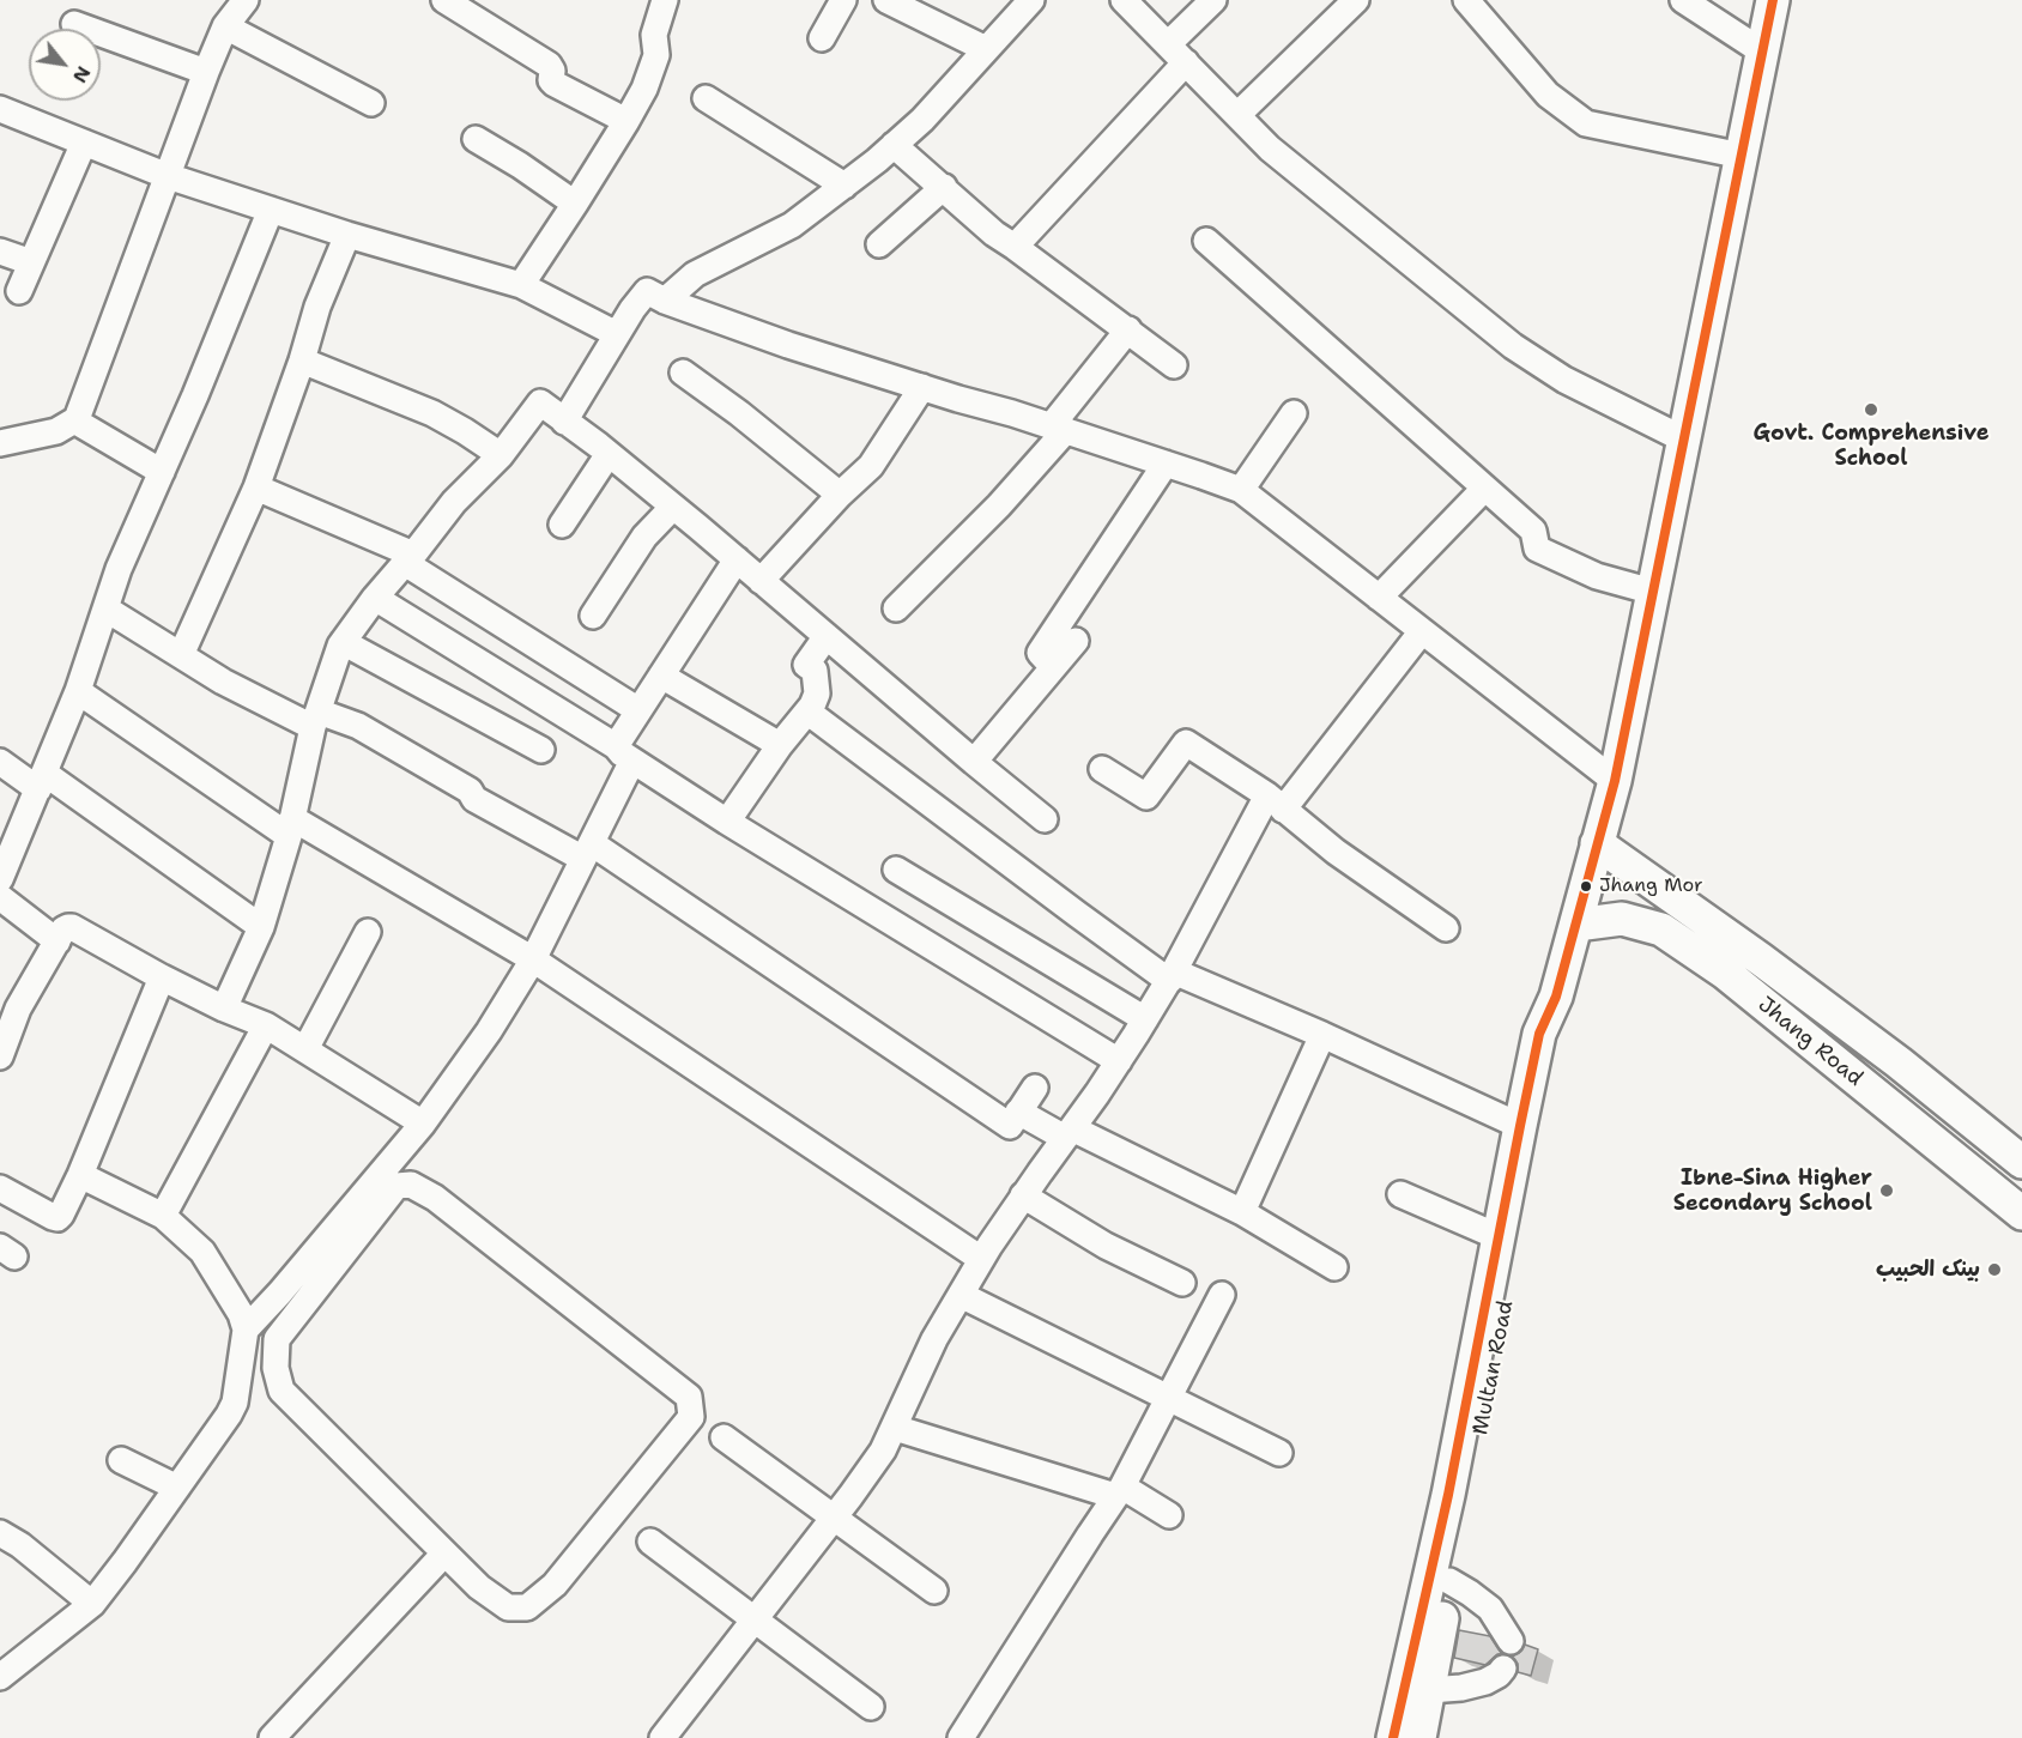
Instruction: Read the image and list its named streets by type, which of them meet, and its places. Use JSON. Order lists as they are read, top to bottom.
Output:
{
  "streets": {
    "main road": ["Jhang Road", "Multan Road"]
  },
  "crossings": [
    ["Jhang Road", "Multan Road"]
  ],
  "places": [
    "Govt. Comprehensive School",
    "Jhang Mor",
    "Ibne-Sina Higher Secondary School",
    "بينک الحبيب"
  ],
  "north": "bottom right"
}
